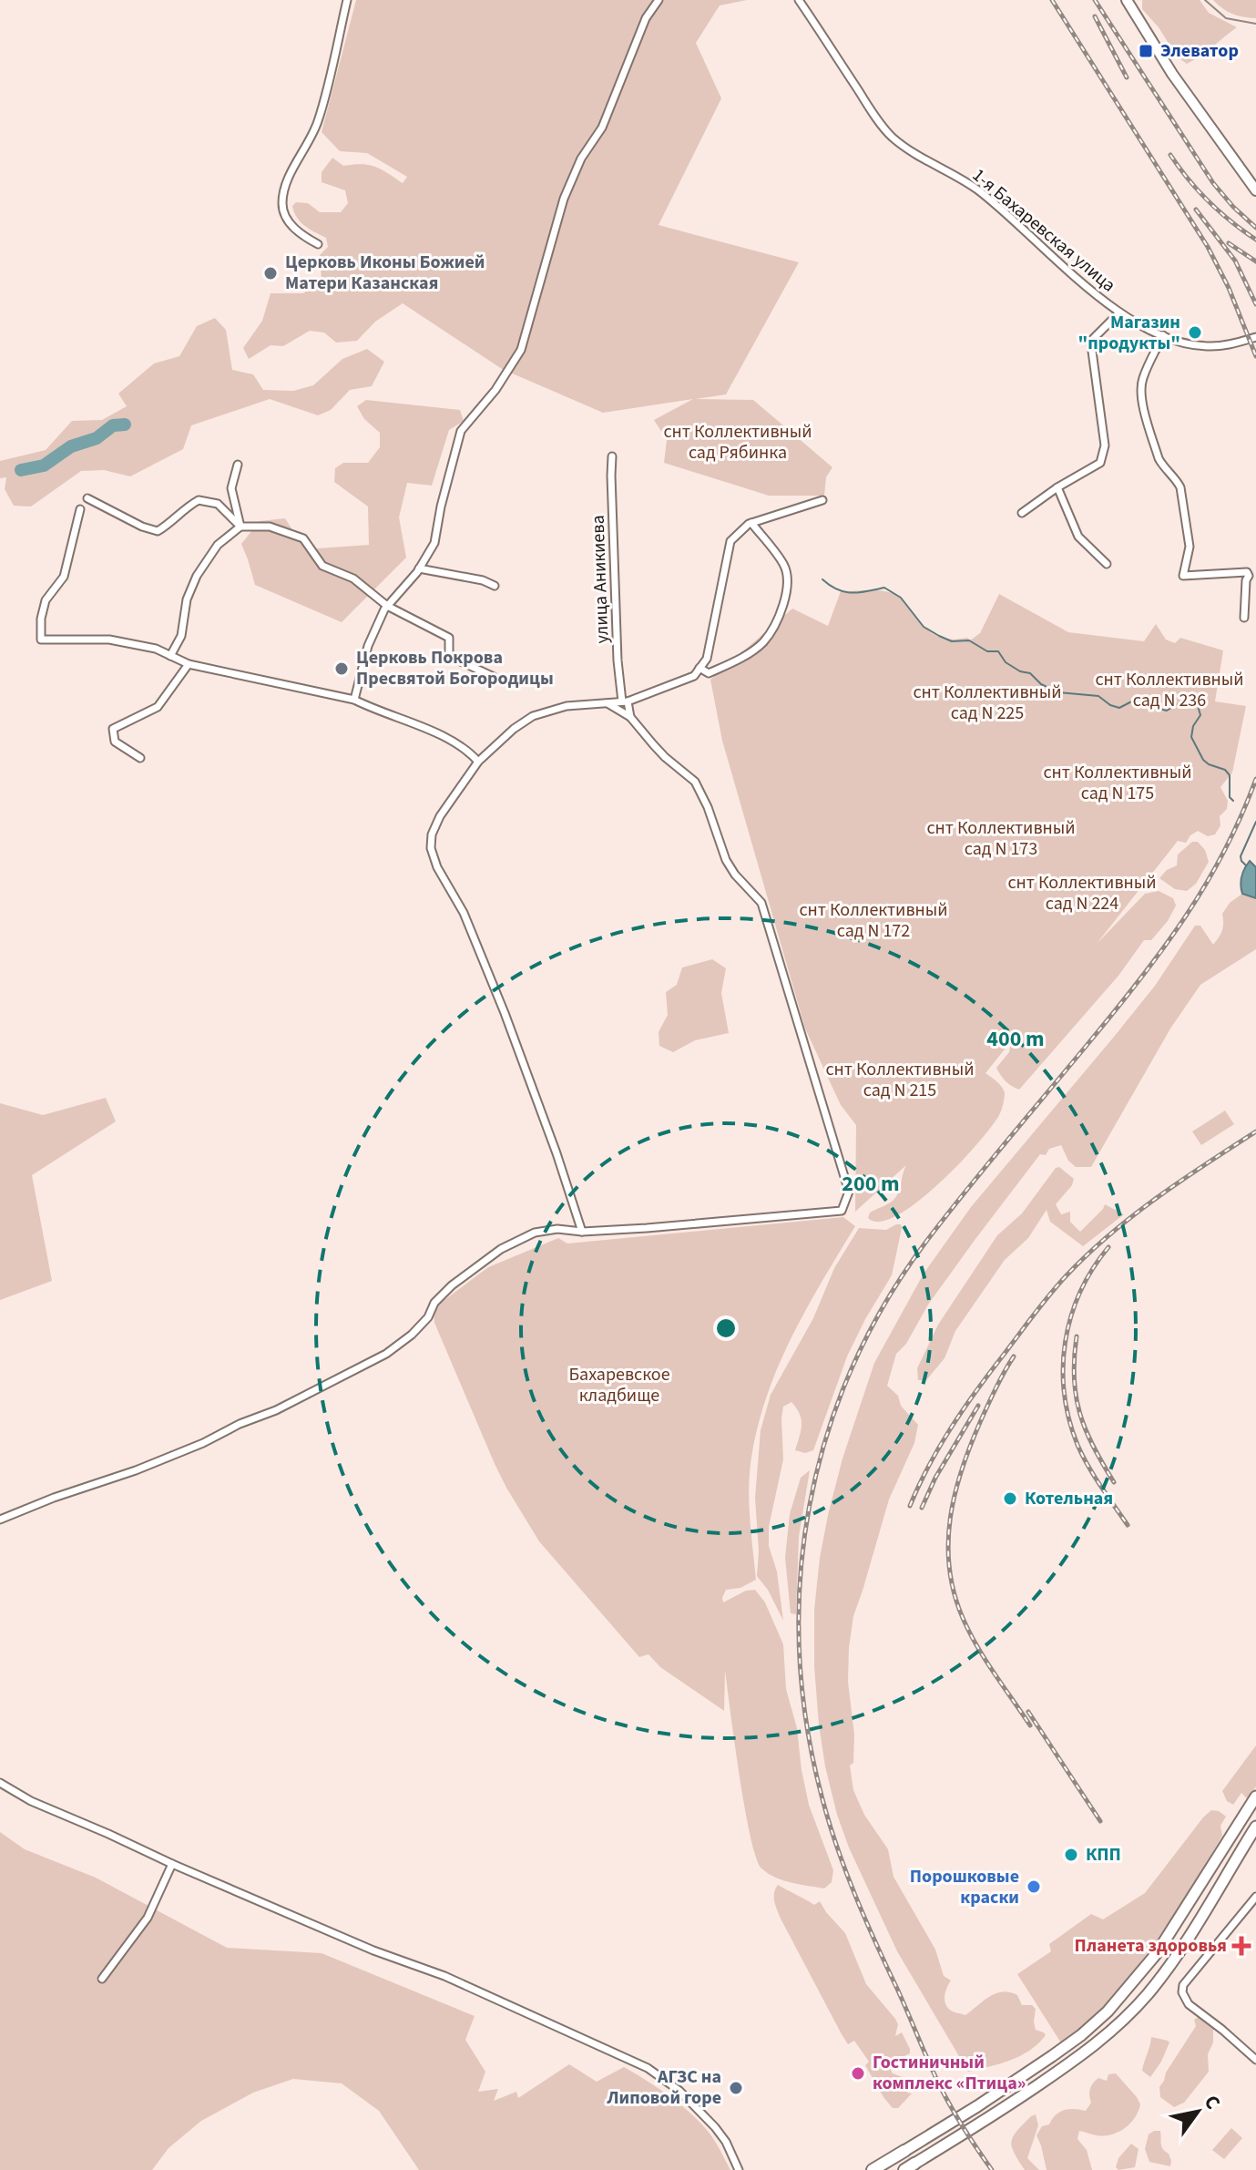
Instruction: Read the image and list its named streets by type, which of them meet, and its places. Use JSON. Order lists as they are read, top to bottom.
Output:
{
  "streets": {
    "street": ["1-я Бахаревская улица", "улица Аникиева"]
  },
  "parks": [
    "снт Коллективный сад Рябинка",
    "снт Коллективный сад N 236",
    "снт Коллективный сад N 225",
    "снт Коллективный сад N 175",
    "снт Коллективный сад N 173",
    "снт Коллективный сад N 224",
    "снт Коллективный сад N 172",
    "снт Коллективный сад N 215",
    "Бахаревское кладбище"
  ],
  "places": {
    "transit": ["Элеватор"],
    "other": [
      "Церковь Иконы Божией Матери Казанская",
      "Магазин \"продукты\"",
      "Церковь Покрова Пресвятой Богородицы",
      "Котельная",
      "КПП",
      "Порошковые краски",
      "Гостиничный комплекс «Птица»",
      "АГЗС на Липовой горе"
    ],
    "health": ["Планета здоровья"]
  },
  "north": "top right",
  "rings": ["400 m", "200 m"]
}
